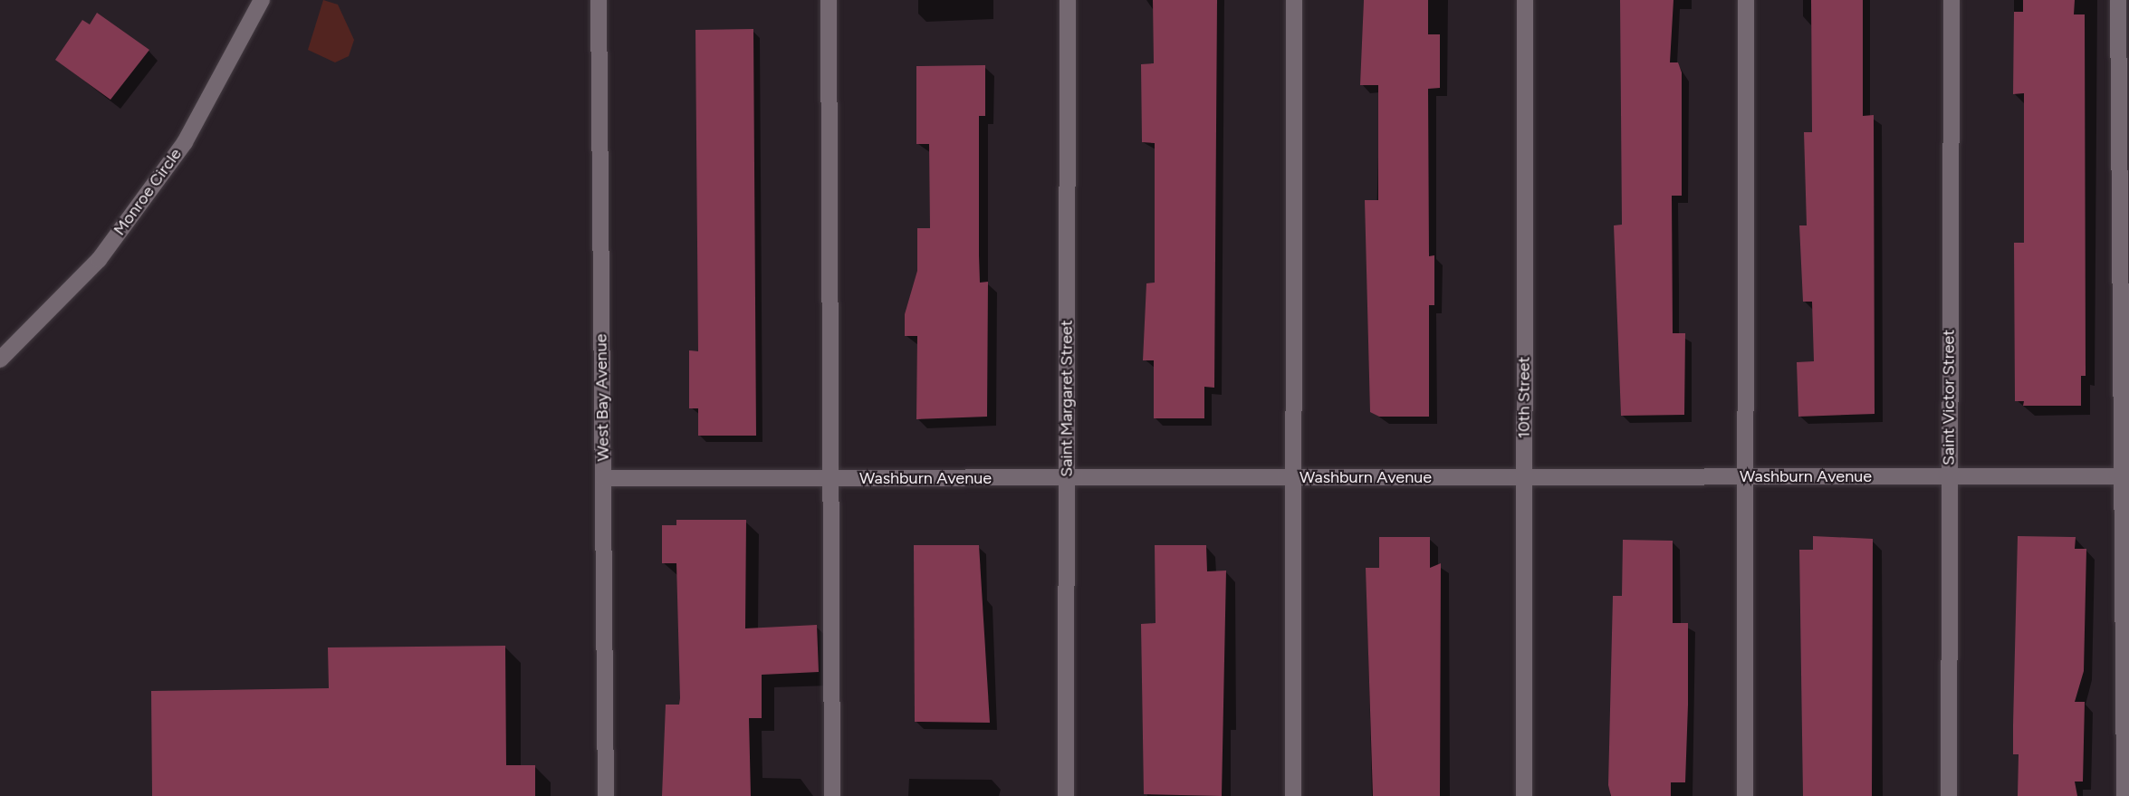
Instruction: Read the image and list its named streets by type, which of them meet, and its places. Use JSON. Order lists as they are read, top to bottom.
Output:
{
  "streets": {
    "street": [
      "Monroe Circle",
      "West Bay Avenue",
      "10th Street",
      "Saint Victor Street",
      "Saint Margaret Street",
      "Washburn Avenue"
    ]
  },
  "crossings": [
    ["West Bay Avenue", "Washburn Avenue"],
    ["10th Street", "Washburn Avenue"],
    ["Saint Victor Street", "Washburn Avenue"],
    ["Saint Margaret Street", "Washburn Avenue"]
  ]
}
